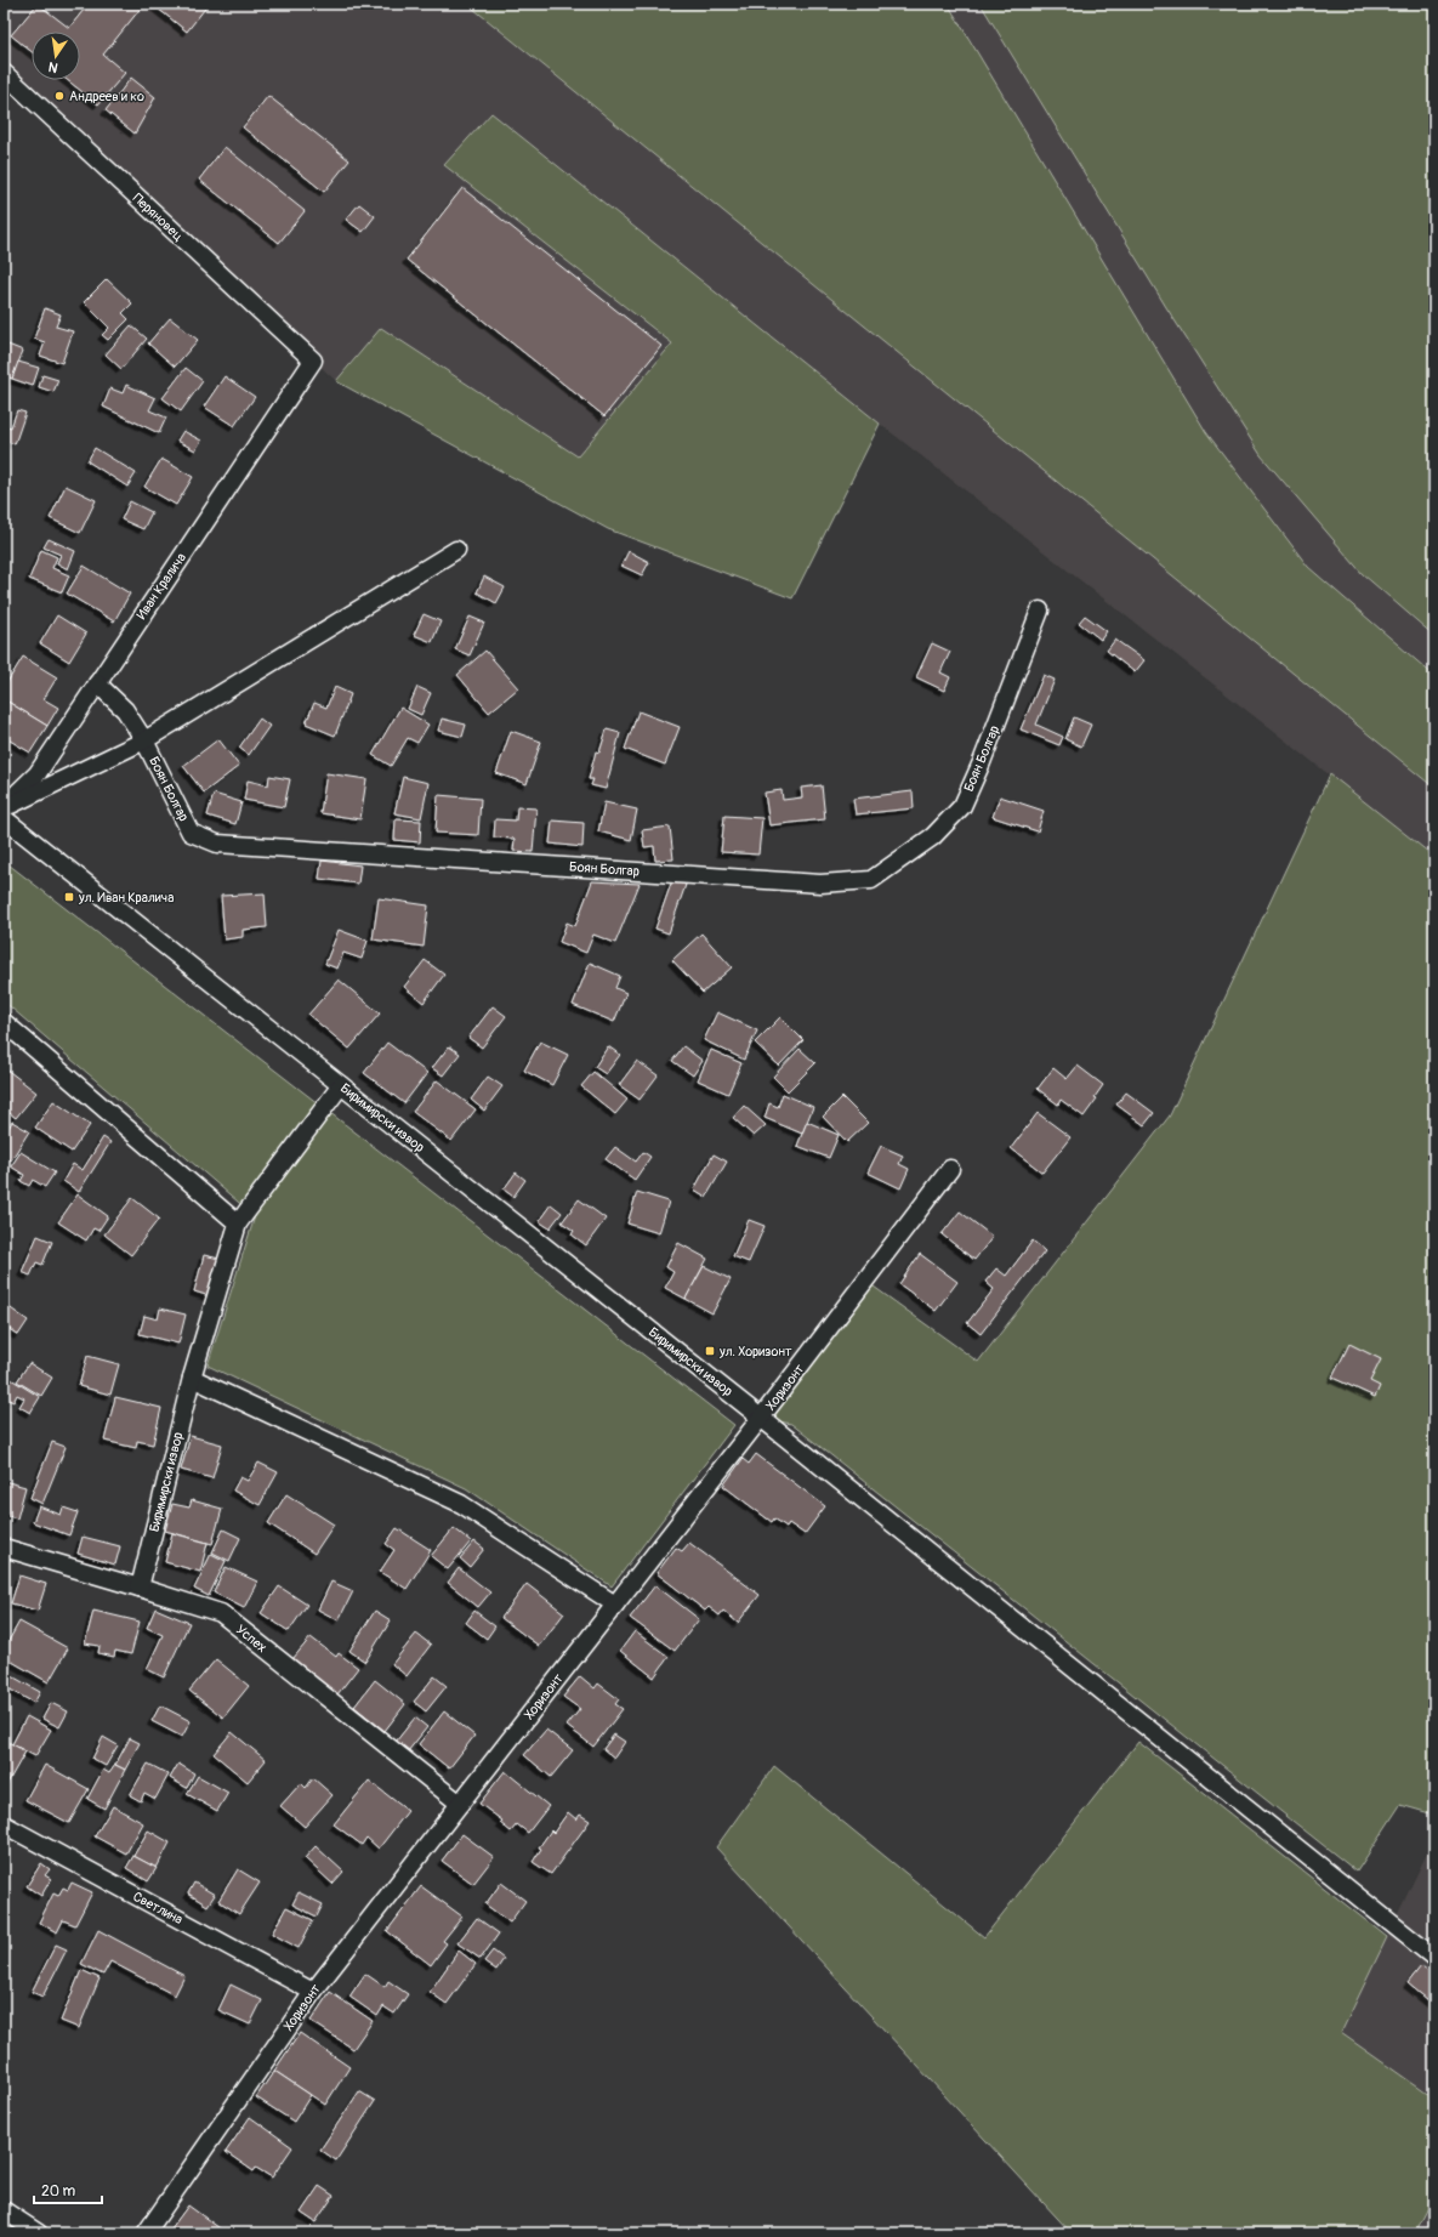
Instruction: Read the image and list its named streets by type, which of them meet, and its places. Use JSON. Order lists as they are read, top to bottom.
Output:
{
  "streets": {
    "street": [
      "Перяновец",
      "Иван Кралича",
      "Боян Болгар",
      "Биримирски извор",
      "Хоризонт",
      "Успех",
      "Светлина"
    ]
  },
  "crossings": [
    ["Перяновец", "Иван Кралича"],
    ["Иван Кралича", "Боян Болгар"],
    ["Биримирски извор", "Хоризонт"],
    ["Биримирски извор", "Успех"],
    ["Хоризонт", "Успех"],
    ["Хоризонт", "Светлина"]
  ],
  "places": {
    "other": ["Андреев и ко"],
    "transit": ["ул. Иван Кралича", "ул. Хоризонт"]
  },
  "scale_bar": "20 m",
  "north": "bottom"
}
